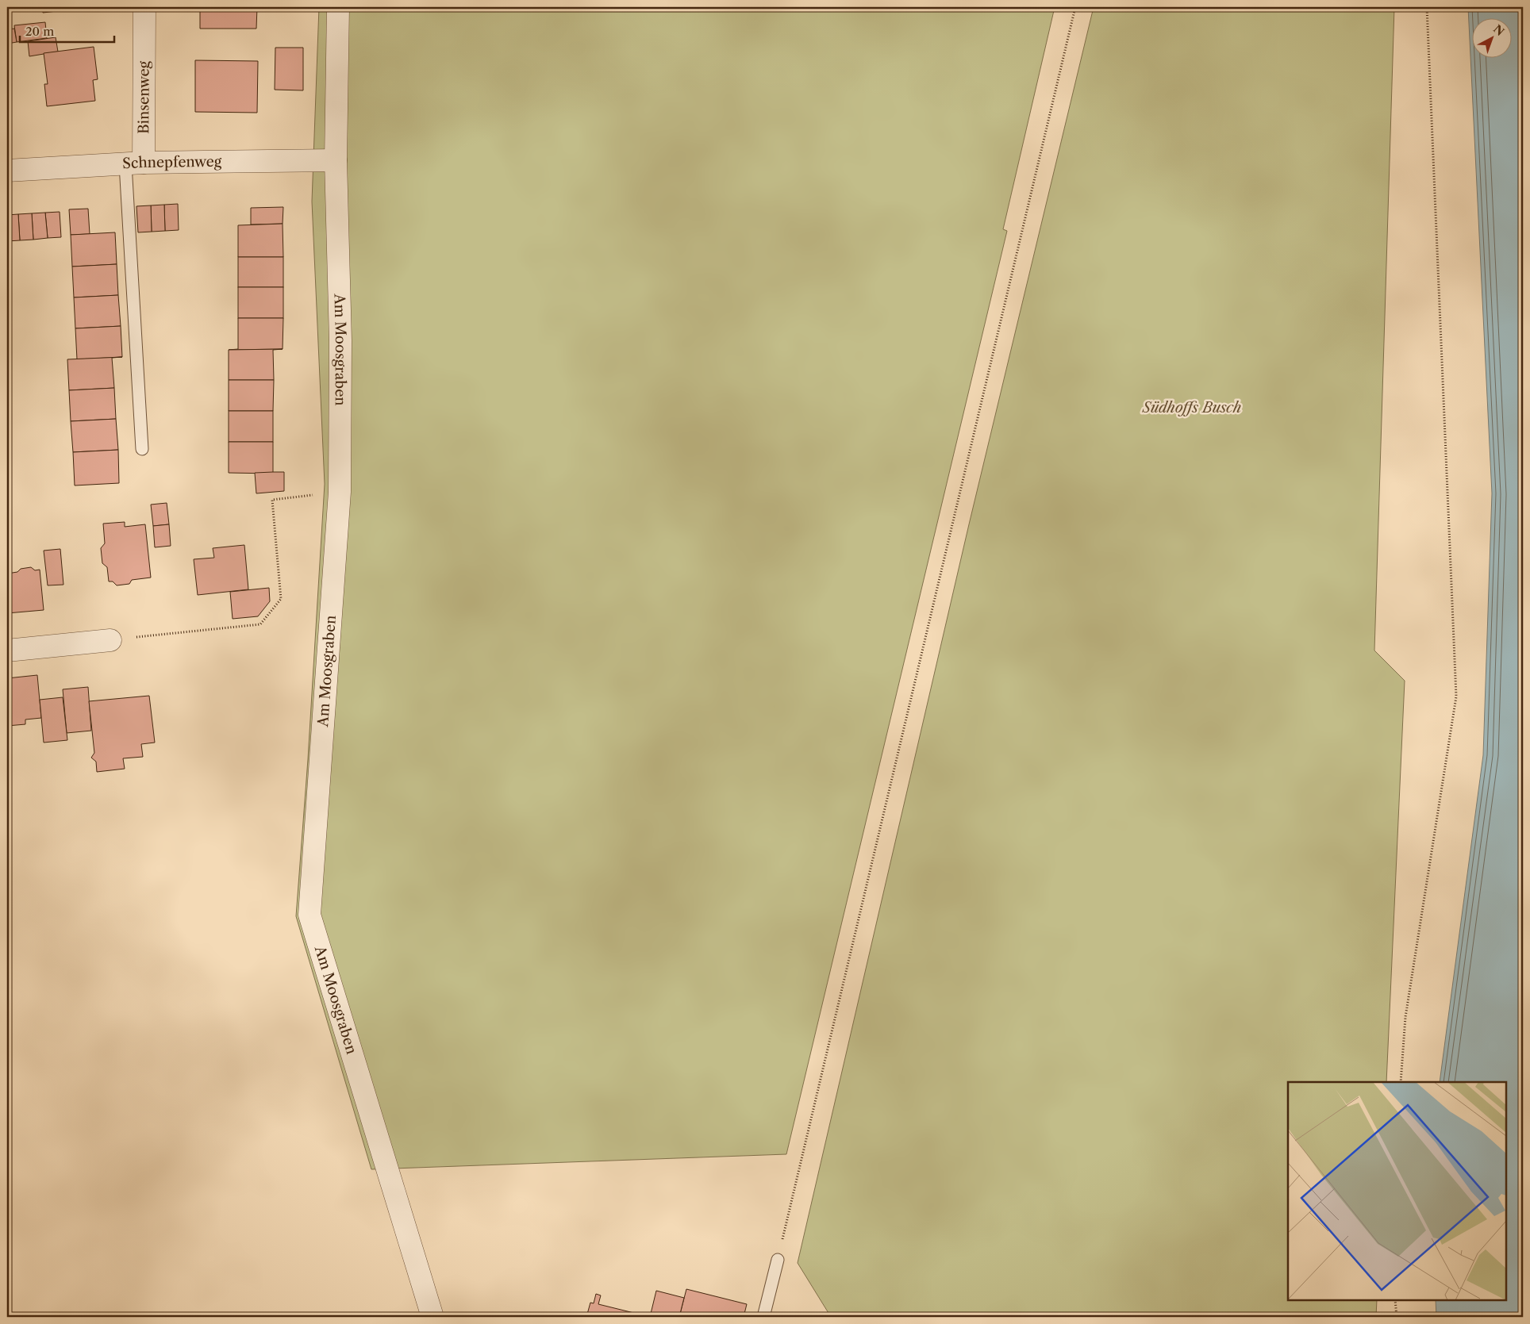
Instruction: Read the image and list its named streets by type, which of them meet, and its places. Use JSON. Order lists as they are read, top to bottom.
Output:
{
  "streets": {
    "street": ["Binsenweg", "Schnepfenweg", "Am Moosgraben"]
  },
  "crossings": [
    ["Binsenweg", "Schnepfenweg"],
    ["Schnepfenweg", "Am Moosgraben"]
  ],
  "parks": ["Südhoffs Busch"],
  "scale_bar": "20 m",
  "north": "top right"
}
